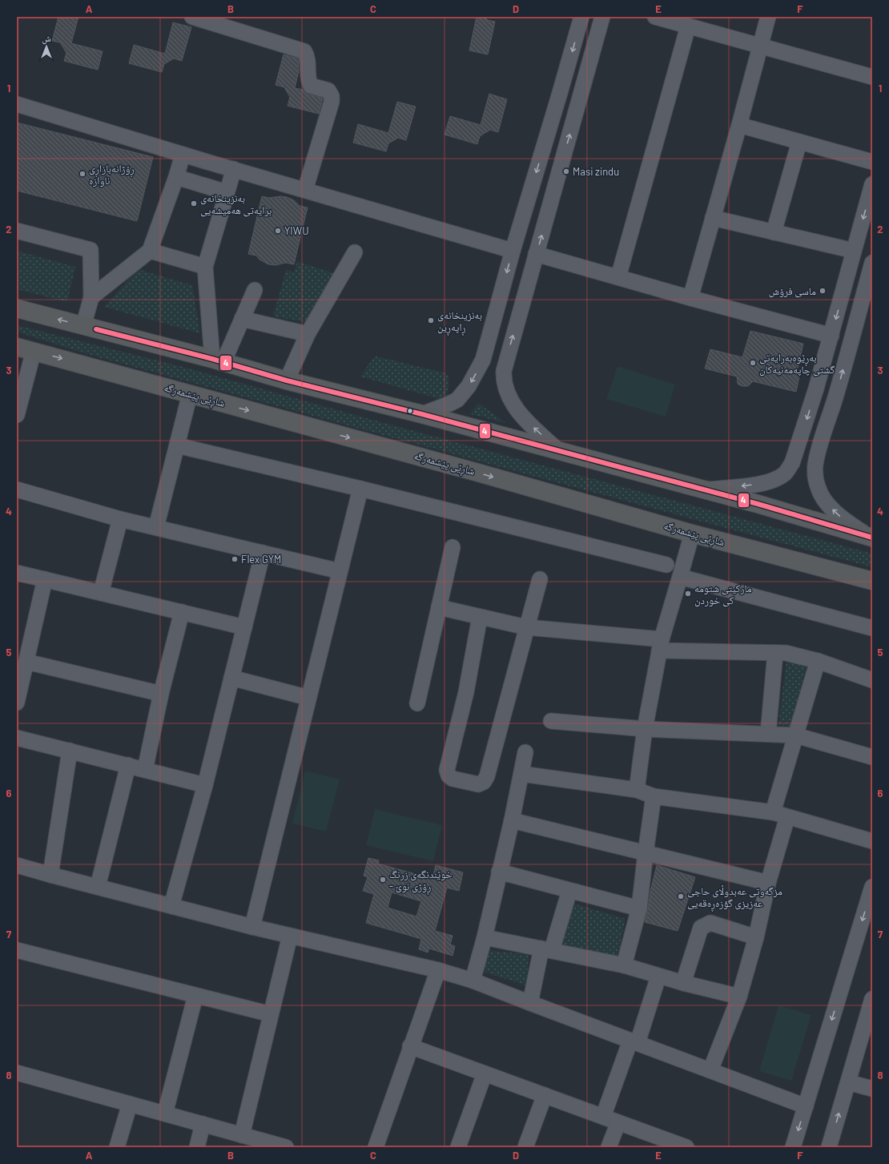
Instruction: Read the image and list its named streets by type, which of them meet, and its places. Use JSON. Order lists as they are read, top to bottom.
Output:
{
  "streets": {
    "highway": ["شاڕێی پێشمەرگە"]
  },
  "places": [
    "Masi zindu",
    "ڕۆژانەبازاڕی ناوازە",
    "بەنزینخانەی برایەتی هەمیشەیی",
    "YIWU",
    "ماسی فرۆش",
    "بەنزینخانەی ڕاپەڕین",
    "بەڕێوەبەرایەتی گشتی چاپەمەنیەکان",
    "Flex GYM",
    "مارکیتی شتومه کی خوردن",
    "خوێندنگەی زرنگ - ڕۆژی نوێ",
    "مزگەوتی عەبدوڵای حاجی عەزیزی گۆزەڕەقەیی"
  ],
  "lines": ["transit line 4"],
  "north": "top",
  "grid": {
    "columns": [
      "A",
      "B",
      "C",
      "D",
      "E",
      "F"
    ],
    "rows": [
      "1",
      "2",
      "3",
      "4",
      "5",
      "6",
      "7",
      "8"
    ]
  }
}
